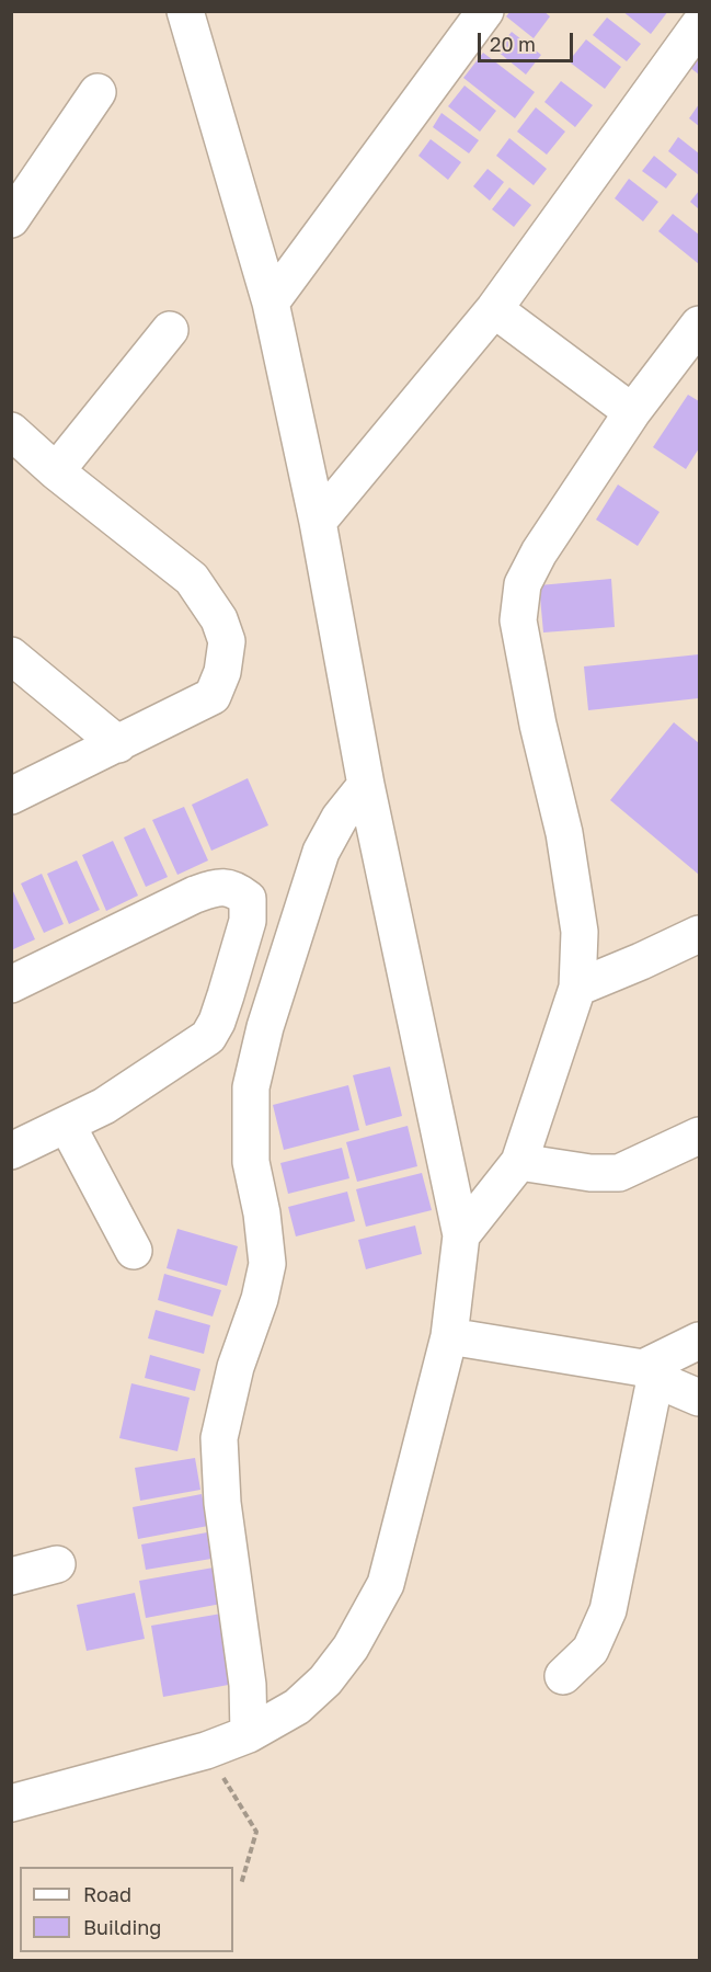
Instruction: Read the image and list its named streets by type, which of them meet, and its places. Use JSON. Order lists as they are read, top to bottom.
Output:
{
  "legend": ["Road", "Building"],
  "scale_bar": "20 m"
}
